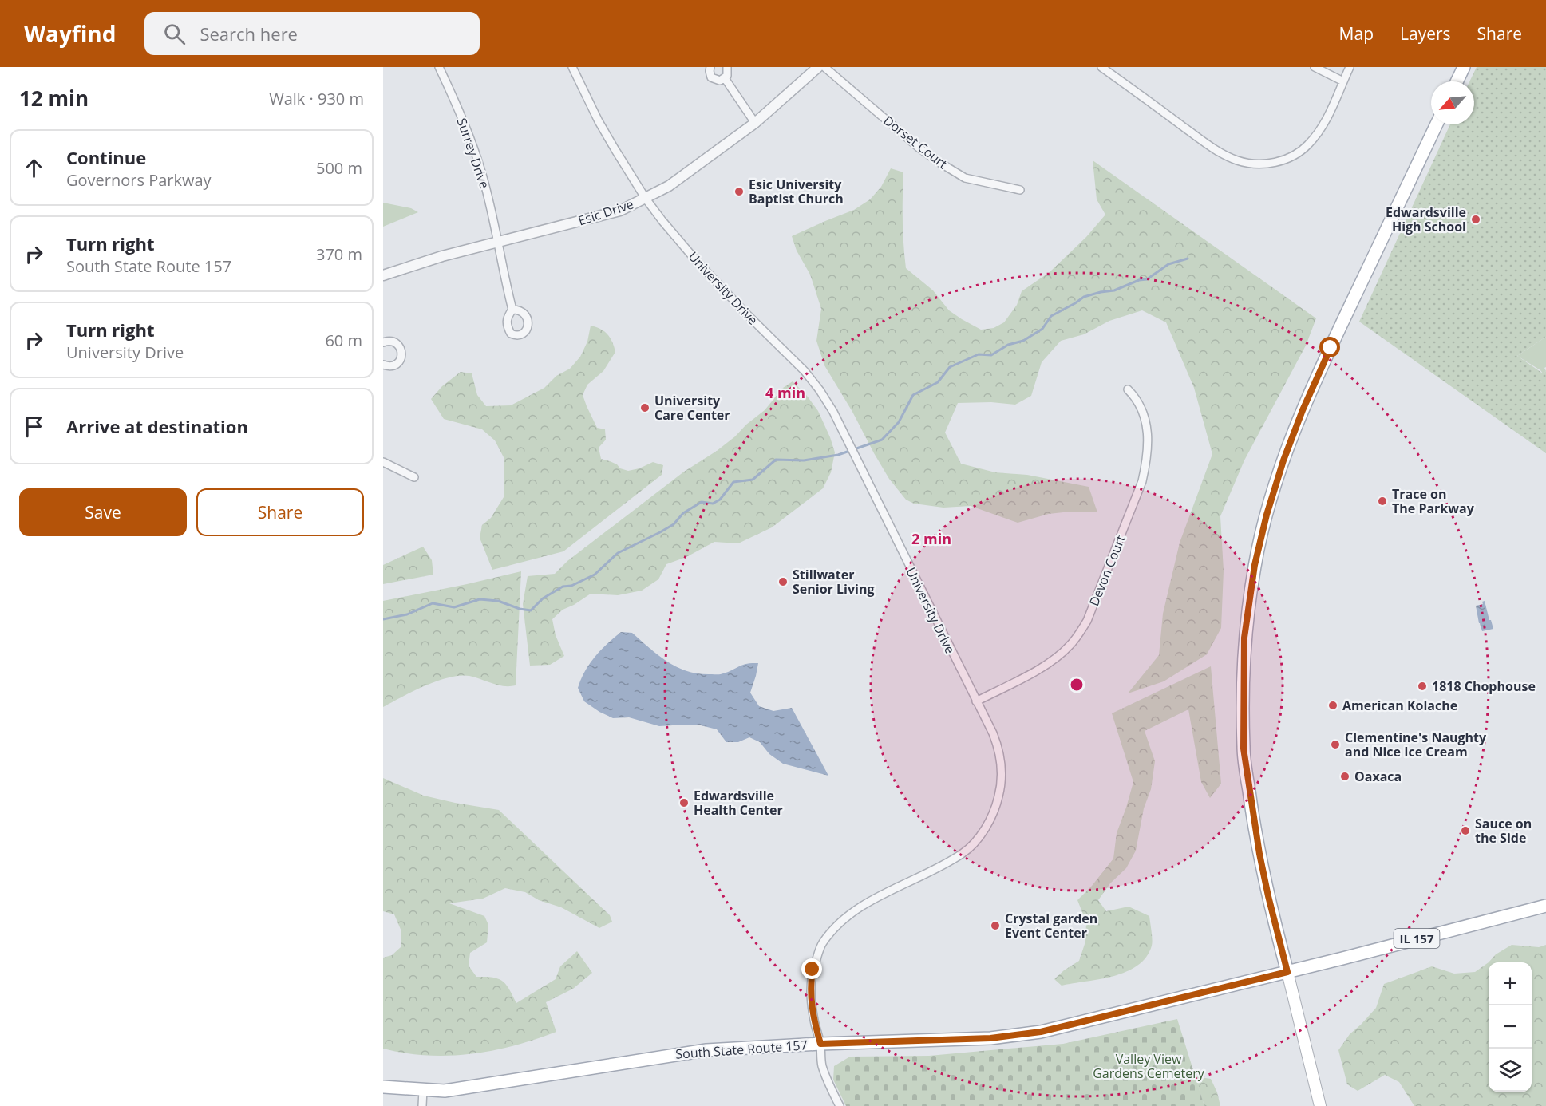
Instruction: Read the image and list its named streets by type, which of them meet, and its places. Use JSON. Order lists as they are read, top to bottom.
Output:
{
  "streets": {
    "main road": ["IL 157", "South State Route 157"],
    "street": [
      "Dorset Court",
      "Surrey Drive",
      "Esic Drive",
      "University Drive",
      "Devon Court"
    ]
  },
  "crossings": [
    ["Surrey Drive", "Esic Drive"],
    ["Esic Drive", "University Drive"],
    ["University Drive", "Devon Court"],
    ["University Drive", "South State Route 157"]
  ],
  "parks": ["Valley View Gardens Cemetery"],
  "places": [
    "Esic University Baptist Church",
    "Edwardsville High School",
    "University Care Center",
    "Trace on The Parkway",
    "Stillwater Senior Living",
    "1818 Chophouse",
    "American Kolache",
    "Clementine's Naughty and Nice Ice Cream",
    "Oaxaca",
    "Edwardsville Health Center",
    "Sauce on the Side",
    "Crystal garden Event Center"
  ],
  "north": "bottom left",
  "page": {
    "header": "Wayfind",
    "search": "Search here",
    "nav": ["Map", "Layers", "Share"],
    "heading": ["12 min", "Walk · 930 m"],
    "list": [
      ["Continue", "Governors Parkway", "500 m"],
      ["Turn right", "South State Route 157", "370 m"],
      ["Turn right", "University Drive", "60 m"],
      "Arrive at destination"
    ],
    "buttons": ["Save", "Share"],
    "map_buttons": ["+", "−"]
  },
  "rings": ["4 min", "2 min"]
}
